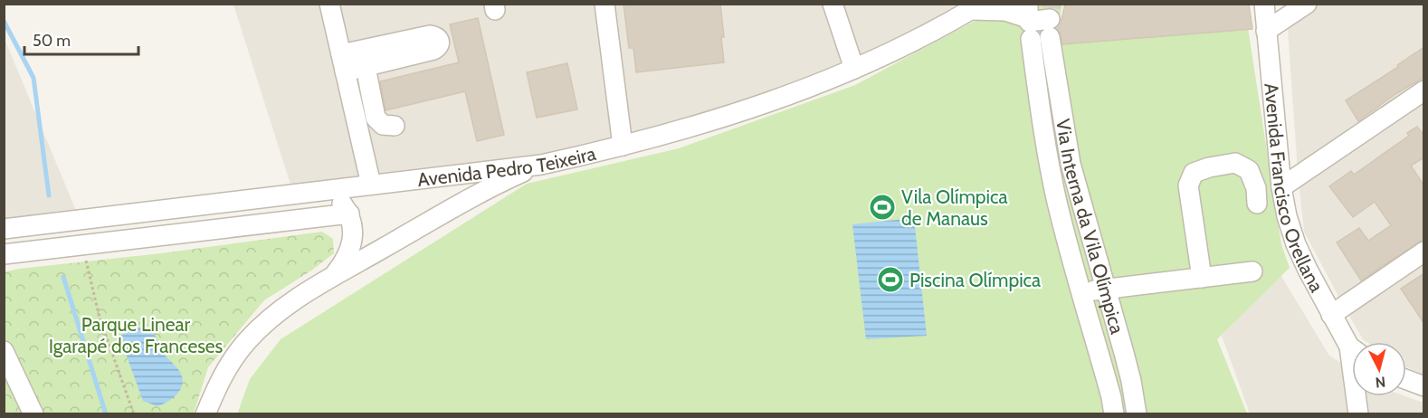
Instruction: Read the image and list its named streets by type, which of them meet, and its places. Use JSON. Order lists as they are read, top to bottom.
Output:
{
  "streets": {
    "street": ["Avenida Pedro Teixeira", "Avenida Francisco Orellana", "Via Interna da Vila Olímpica"]
  },
  "parks": ["Parque Linear Igarapé dos Franceses"],
  "places": {
    "sports": ["Vila Olímpica de Manaus", "Piscina Olímpica"]
  },
  "scale_bar": "50 m",
  "north": "bottom"
}
